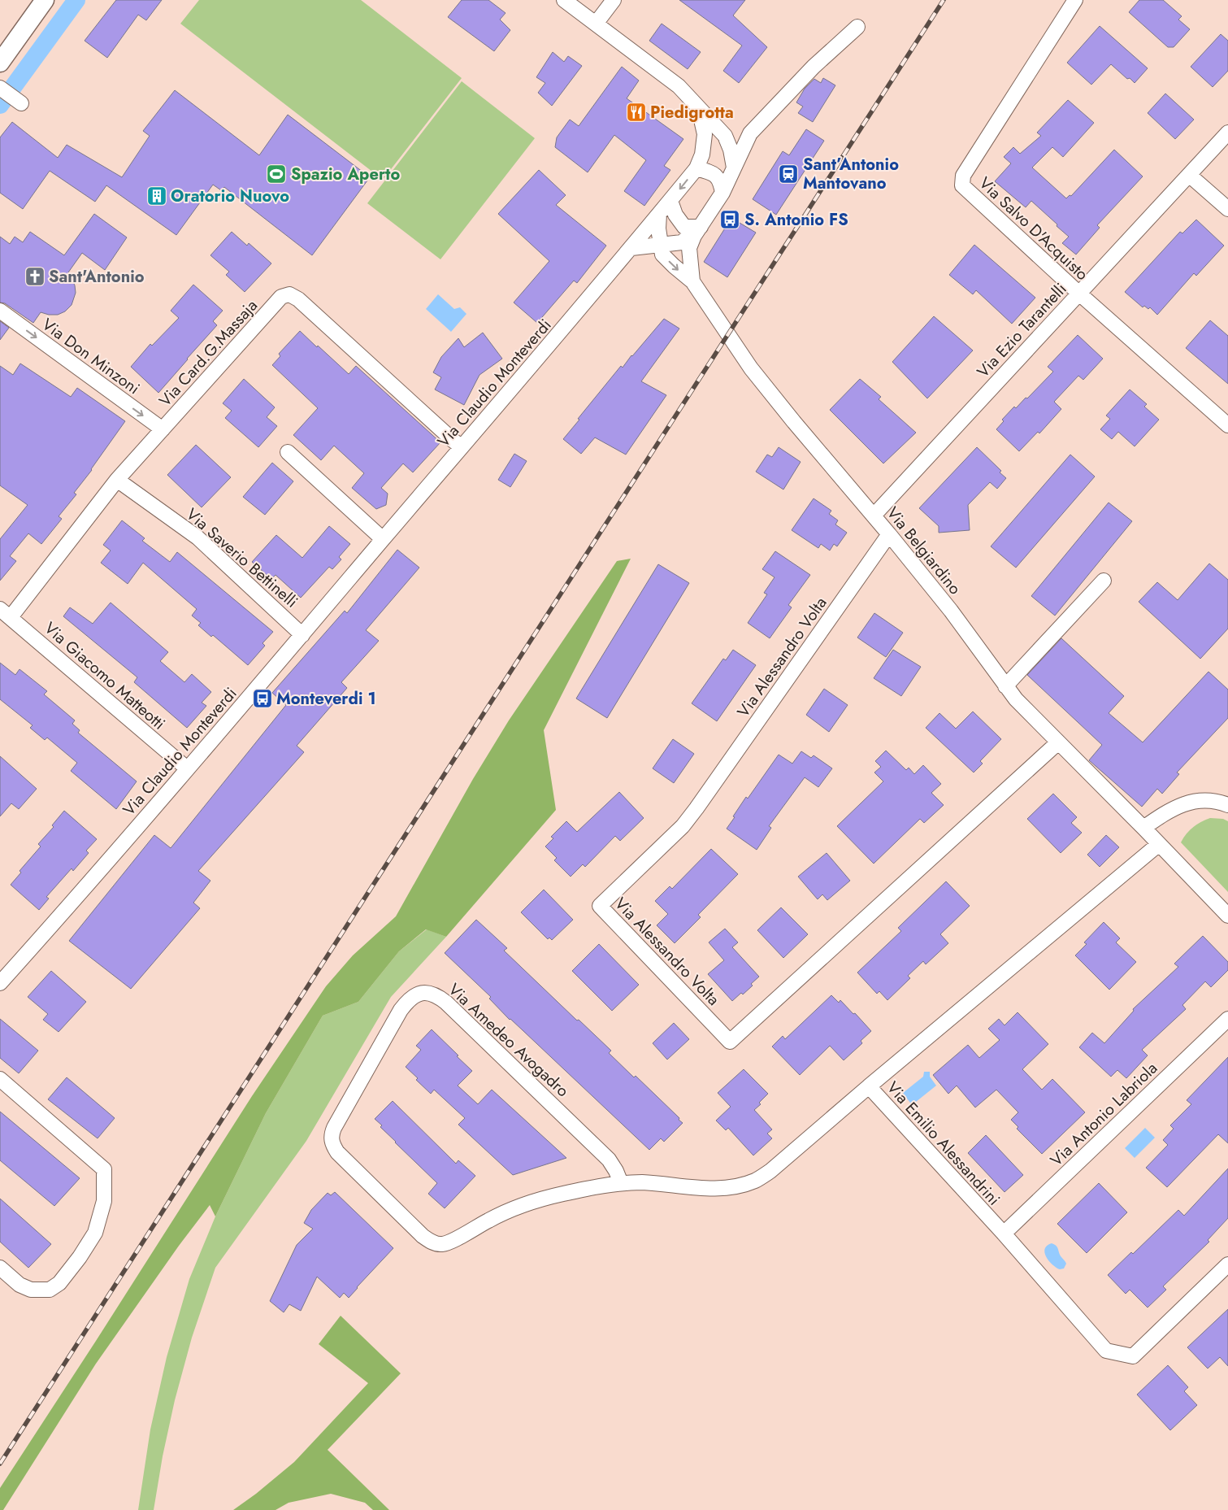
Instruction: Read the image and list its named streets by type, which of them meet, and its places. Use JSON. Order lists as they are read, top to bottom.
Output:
{
  "streets": {
    "street": [
      "Via Salvo D'Acquisto",
      "Via Ezio Tarantelli",
      "Via Card.G.Massaja",
      "Via Don Minzoni",
      "Via Claudio Monteverdi",
      "Via Belgiardino",
      "Via Saverio Bettinelli",
      "Via Alessandro Volta",
      "Via Giacomo Matteotti",
      "Via Amedeo Avogadro",
      "Via Antonio Labriola",
      "Via Emilio Alessandrini"
    ]
  },
  "crossings": [
    ["Via Salvo D'Acquisto", "Via Ezio Tarantelli"],
    ["Via Ezio Tarantelli", "Via Belgiardino"],
    ["Via Card.G.Massaja", "Via Don Minzoni"],
    ["Via Card.G.Massaja", "Via Claudio Monteverdi"],
    ["Via Card.G.Massaja", "Via Saverio Bettinelli"],
    ["Via Card.G.Massaja", "Via Giacomo Matteotti"],
    ["Via Claudio Monteverdi", "Via Saverio Bettinelli"],
    ["Via Claudio Monteverdi", "Via Giacomo Matteotti"],
    ["Via Belgiardino", "Via Alessandro Volta"],
    ["Via Belgiardino", "Via Emilio Alessandrini"],
    ["Via Amedeo Avogadro", "Via Emilio Alessandrini"],
    ["Via Antonio Labriola", "Via Emilio Alessandrini"]
  ],
  "one_way": ["Via Don Minzoni"],
  "places": {
    "restaurant": ["Piedigrotta"],
    "sports": ["Spazio Aperto"],
    "station": ["Sant’Antonio Mantovano"],
    "building": ["Oratorio Nuovo"],
    "bus stop": ["S. Antonio FS", "Monteverdi 1"],
    "church": ["Sant'Antonio"]
  }
}
